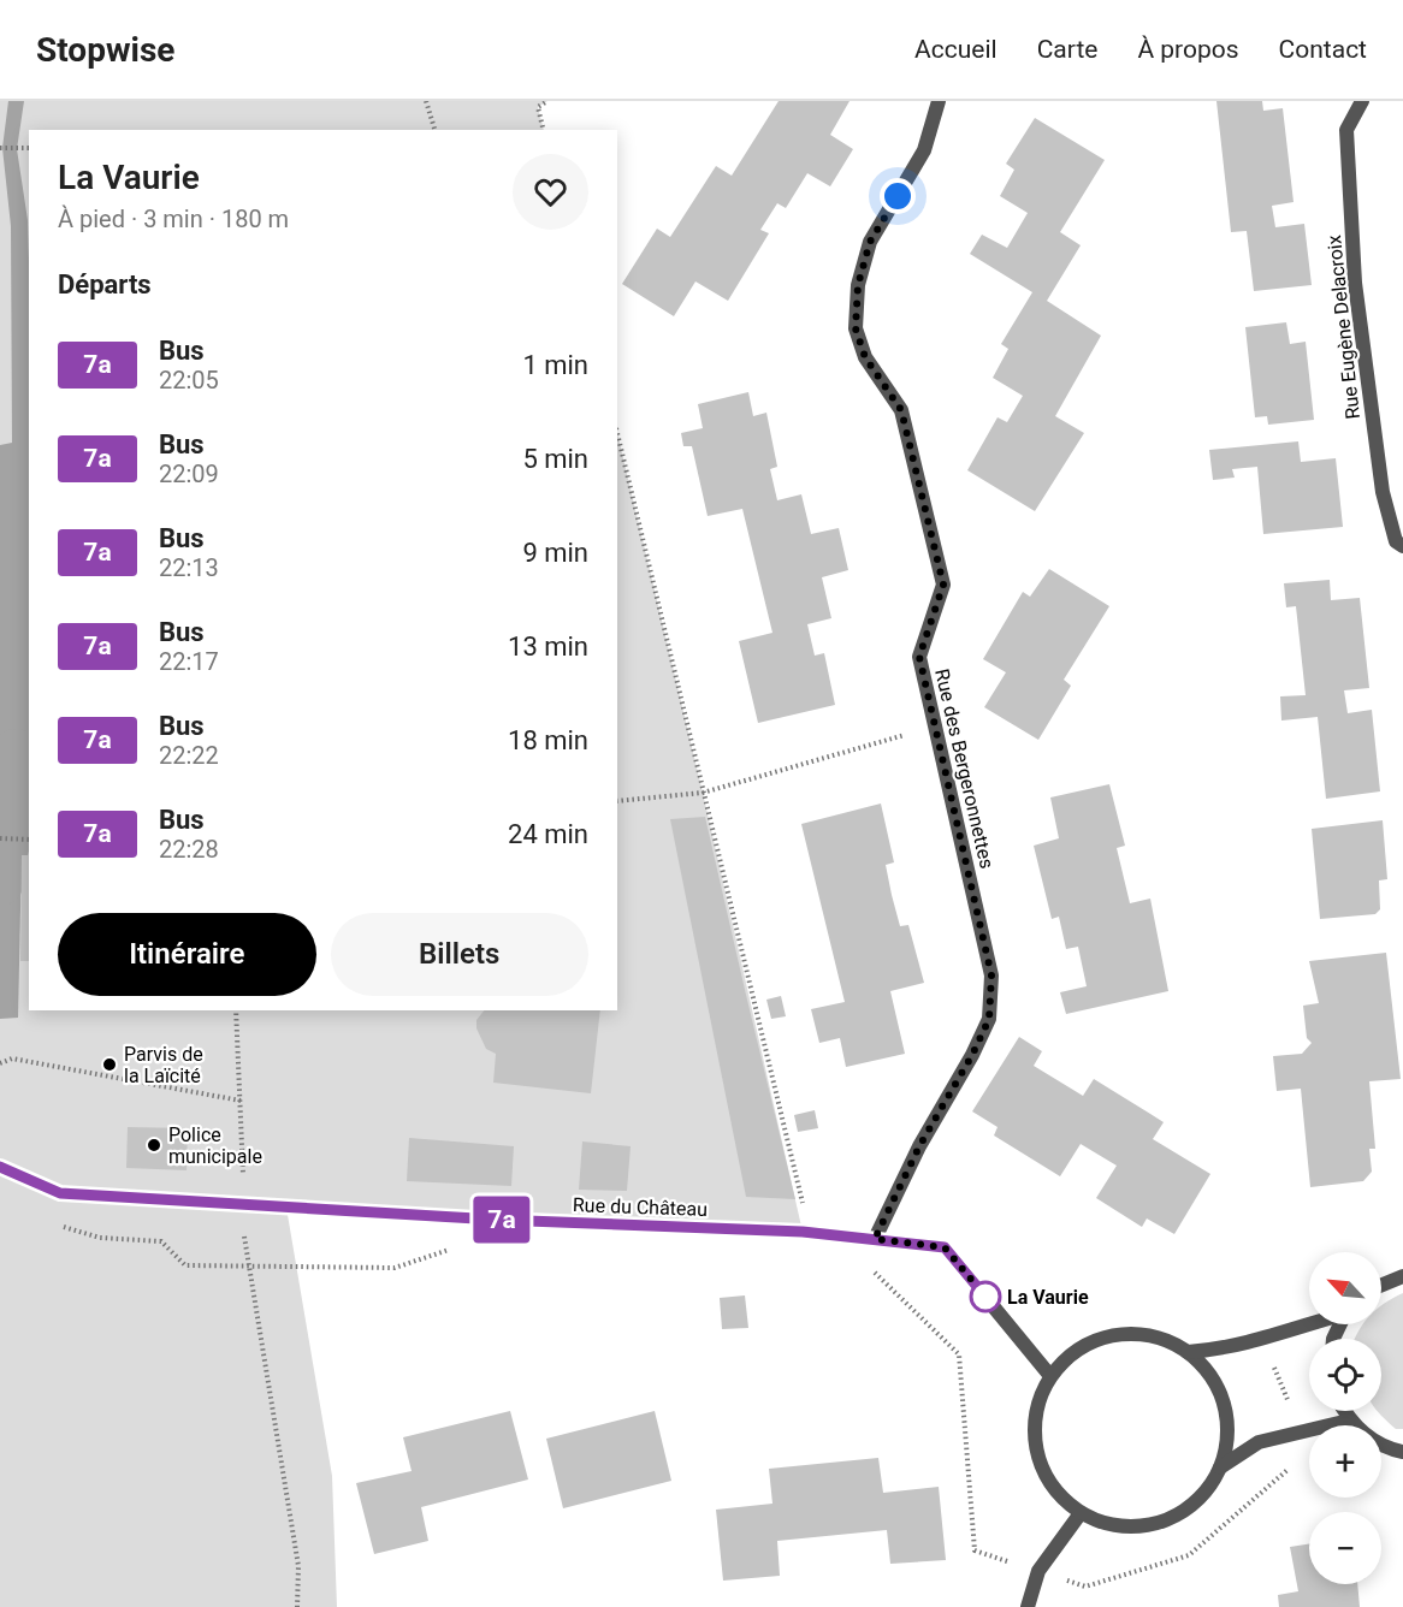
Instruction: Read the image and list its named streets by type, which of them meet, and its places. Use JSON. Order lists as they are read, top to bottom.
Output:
{
  "streets": {
    "street": ["Rue Eugène Delacroix", "Rue des Bergeronnettes", "Rue du Château"]
  },
  "crossings": [
    ["Rue des Bergeronnettes", "Rue du Château"]
  ],
  "places": ["Parvis de la Laïcité", "Police municipale", "La Vaurie"],
  "lines": ["bus line 7a"],
  "north": "top left",
  "page": {
    "header": "Stopwise",
    "nav": [
      "Accueil",
      "Carte",
      "À propos",
      "Contact"
    ],
    "on_map": "7a",
    "heading": [
      ["La Vaurie", "À pied · 3 min · 180 m"],
      "Départs"
    ],
    "list": [
      {
        "mark": "7a",
        "name": "Bus",
        "note": "22:05",
        "value": "1 min"
      },
      {
        "mark": "7a",
        "name": "Bus",
        "note": "22:09",
        "value": "5 min"
      },
      {
        "mark": "7a",
        "name": "Bus",
        "note": "22:13",
        "value": "9 min"
      },
      {
        "mark": "7a",
        "name": "Bus",
        "note": "22:17",
        "value": "13 min"
      },
      {
        "mark": "7a",
        "name": "Bus",
        "note": "22:22",
        "value": "18 min"
      },
      {
        "mark": "7a",
        "name": "Bus",
        "note": "22:28",
        "value": "24 min"
      }
    ],
    "buttons": ["Itinéraire", "Billets"],
    "map_buttons": ["+", "−"]
  }
}
